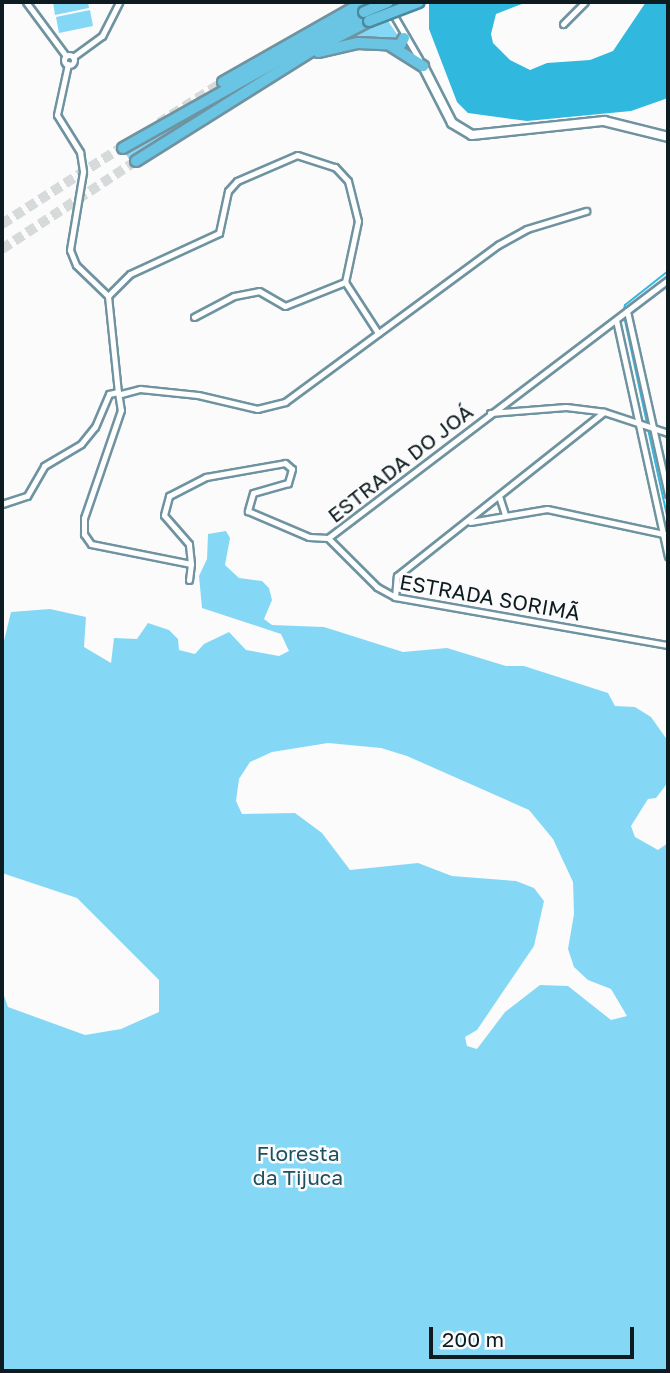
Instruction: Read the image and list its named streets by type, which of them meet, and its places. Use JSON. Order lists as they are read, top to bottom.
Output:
{
  "streets": {
    "street": ["ESTRADA DO JOÁ", "ESTRADA SORIMÃ"]
  },
  "crossings": [
    ["ESTRADA DO JOÁ", "ESTRADA SORIMÃ"]
  ],
  "parks": ["Floresta da Tijuca"],
  "scale_bar": "200 m"
}
